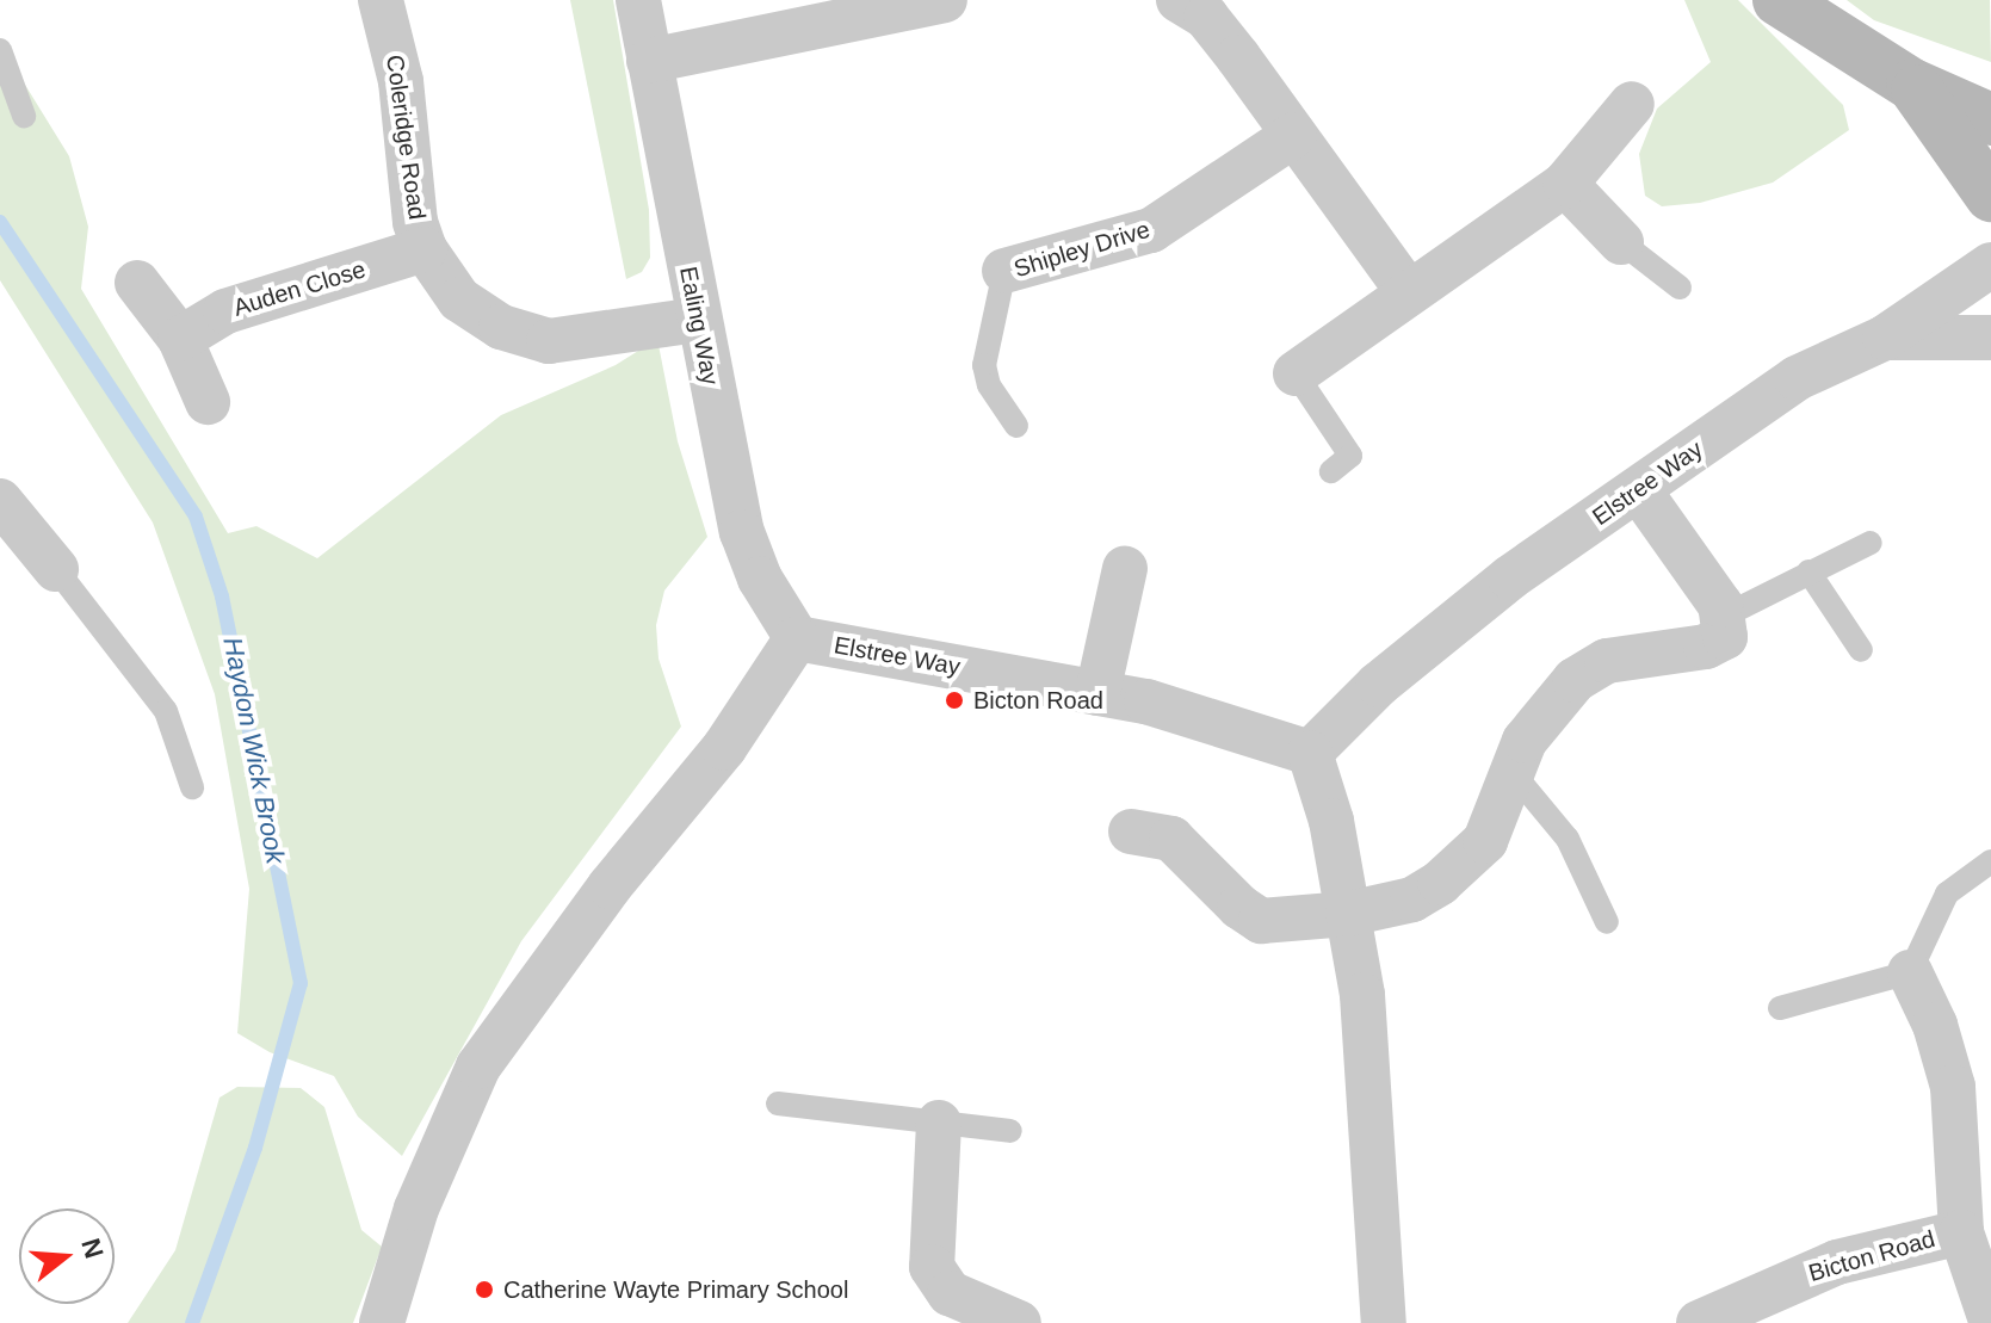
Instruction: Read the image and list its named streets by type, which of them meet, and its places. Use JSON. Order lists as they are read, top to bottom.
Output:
{
  "streets": {
    "street": [
      "Coleridge Road",
      "Shipley Drive",
      "Auden Close",
      "Ealing Way",
      "Elstree Way",
      "Bicton Road"
    ]
  },
  "crossings": [
    ["Coleridge Road", "Auden Close"],
    ["Coleridge Road", "Ealing Way"],
    ["Ealing Way", "Elstree Way"]
  ],
  "water": ["Haydon Wick Brook"],
  "places": ["Bicton Road", "Catherine Wayte Primary School"],
  "north": "right"
}
